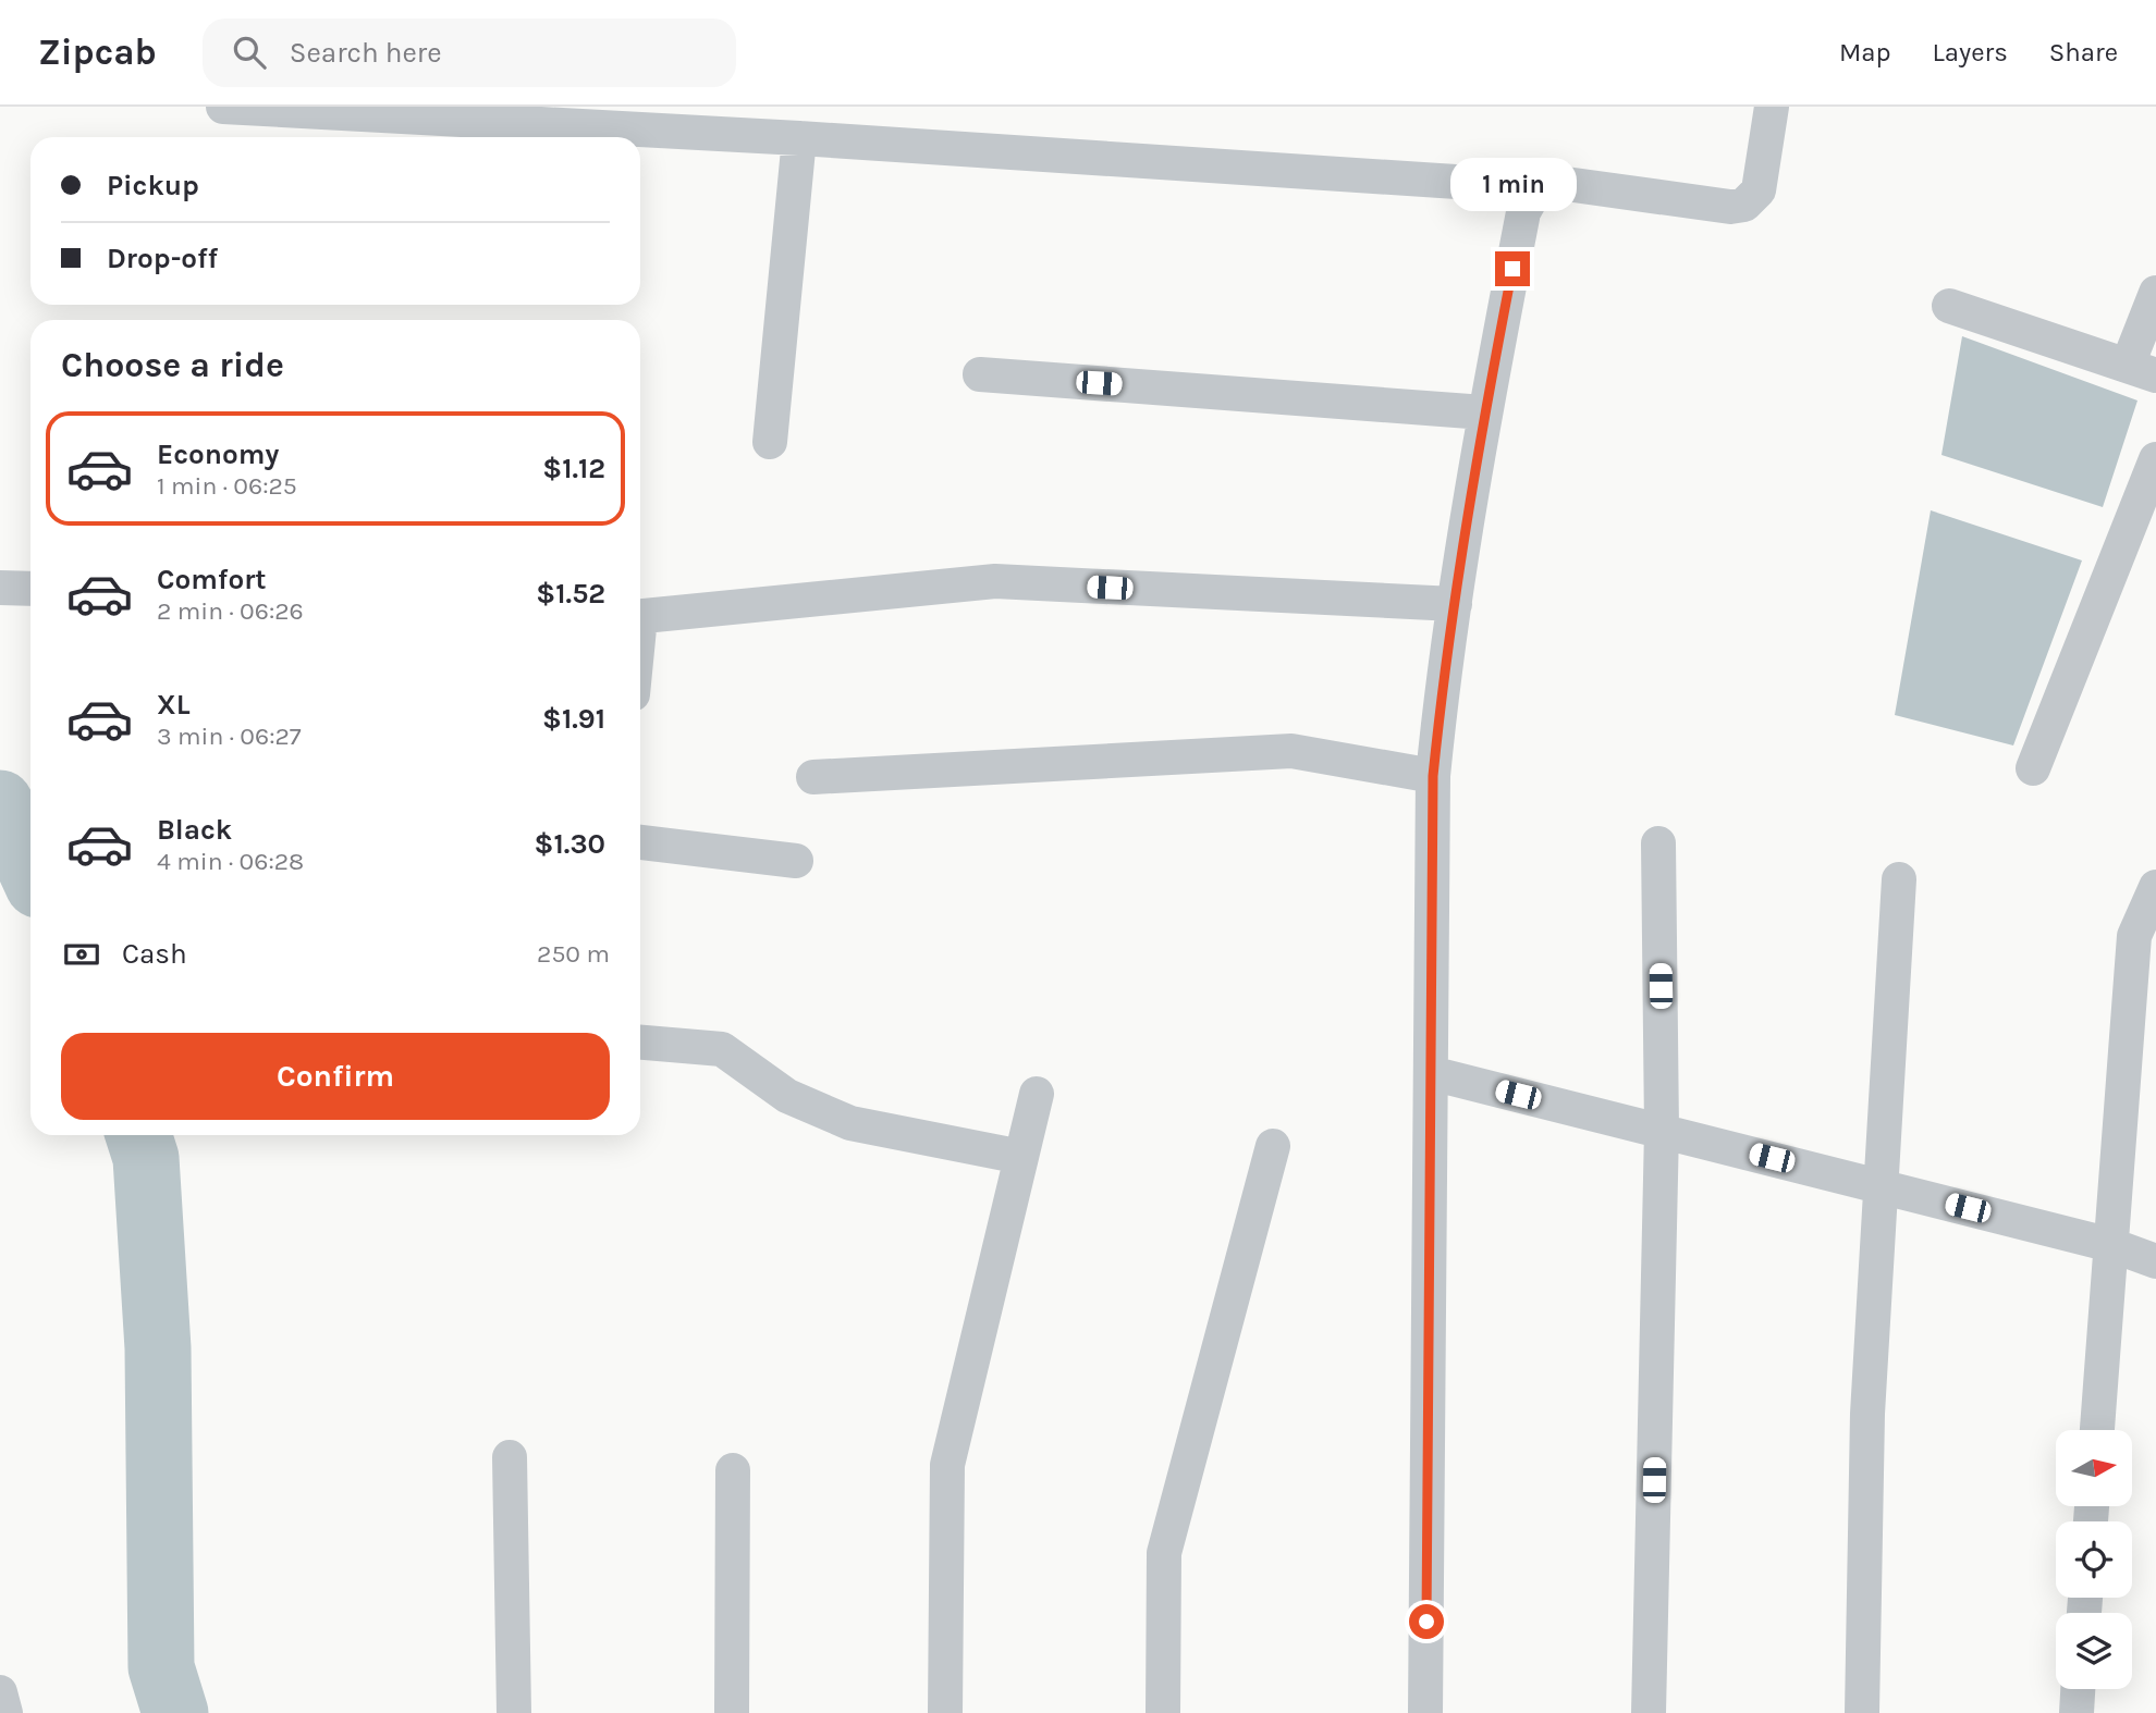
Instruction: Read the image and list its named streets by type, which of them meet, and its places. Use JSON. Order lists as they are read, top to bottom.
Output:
{
  "north": "right",
  "page": {
    "header": "Zipcab",
    "search": "Search here",
    "nav": ["Map", "Layers", "Share"],
    "banner": ["Pickup", "Drop-off"],
    "bubble": "1 min",
    "heading": "Choose a ride",
    "list": [
      {
        "name": "Economy",
        "note": "1 min · 06:25",
        "value": "$1.12"
      },
      {
        "name": "Comfort",
        "note": "2 min · 06:26",
        "value": "$1.52"
      },
      {
        "name": "XL",
        "note": "3 min · 06:27",
        "value": "$1.91"
      },
      {
        "name": "Black",
        "note": "4 min · 06:28",
        "value": "$1.30"
      }
    ],
    "pay": ["Cash", "250 m"],
    "buttons": "Confirm"
  }
}
